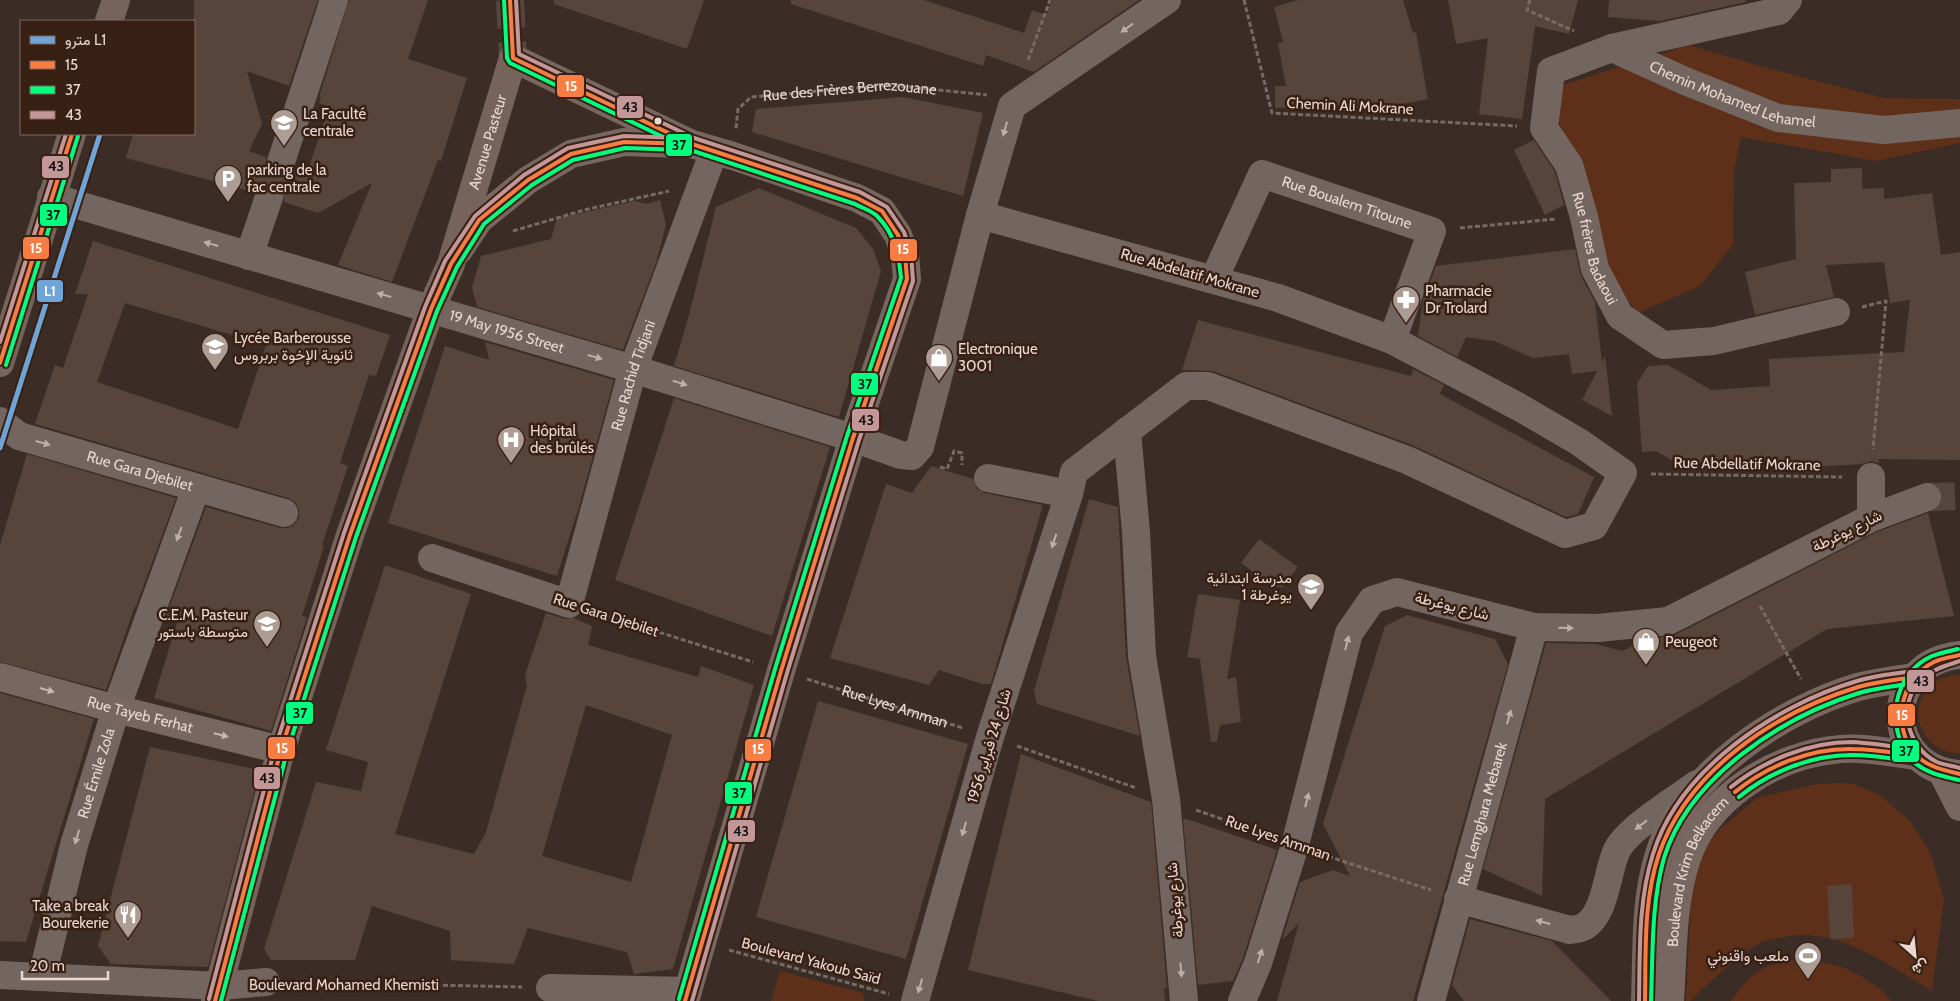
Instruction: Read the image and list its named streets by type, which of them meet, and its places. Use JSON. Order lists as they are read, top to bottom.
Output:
{
  "streets": {
    "main road": ["Avenue Pasteur", "Rue Tayeb Ferhat", "Boulevard Krim Belkacem"],
    "street": [
      "Chemin Mohamed Lehamel",
      "Rue Boualem Titoune",
      "Rue frères Badaoui",
      "Rue Abdelatif Mokrane",
      "19 May 1956 Street",
      "Rue Rachid Tidjani",
      "Rue Gara Djebilet",
      "شارع يوغرطة",
      "شارع 24 فبراير 1956",
      "Rue Émile Zola",
      "Rue Lemghara Mebarek",
      "Boulevard Mohamed Khemisti"
    ],
    "path": [
      "Rue des Frères Berrezouane",
      "Chemin Ali Mokrane",
      "Rue Abdellatif Mokrane",
      "Rue Lyes Amman",
      "Boulevard Yakoub Saïd"
    ]
  },
  "crossings": [
    ["Rue des Frères Berrezouane", "Avenue Pasteur"],
    ["Rue des Frères Berrezouane", "Rue Rachid Tidjani"],
    ["Chemin Ali Mokrane", "Rue frères Badaoui"],
    ["Avenue Pasteur", "19 May 1956 Street"],
    ["Avenue Pasteur", "Rue Rachid Tidjani"],
    ["Avenue Pasteur", "Rue Tayeb Ferhat"],
    ["Avenue Pasteur", "Boulevard Mohamed Khemisti"],
    ["Rue Boualem Titoune", "Rue Abdelatif Mokrane"],
    ["Rue Abdelatif Mokrane", "19 May 1956 Street"],
    ["Rue Abdelatif Mokrane", "Rue Abdellatif Mokrane"],
    ["19 May 1956 Street", "Rue Rachid Tidjani"],
    ["Rue Rachid Tidjani", "Rue Gara Djebilet"],
    ["Rue Gara Djebilet", "Rue Lyes Amman"],
    ["Rue Gara Djebilet", "Rue Émile Zola"],
    ["شارع يوغرطة", "Rue Lyes Amman"],
    ["شارع يوغرطة", "Rue Lemghara Mebarek"],
    ["Rue Lyes Amman", "شارع 24 فبراير 1956"],
    ["Rue Lyes Amman", "Rue Lemghara Mebarek"],
    ["Rue Tayeb Ferhat", "Rue Émile Zola"],
    ["شارع 24 فبراير 1956", "Boulevard Yakoub Saïd"],
    ["Rue Émile Zola", "Boulevard Mohamed Khemisti"]
  ],
  "one_way": [
    "Rue Tayeb Ferhat",
    "شارع 24 فبراير 1956",
    "Rue Émile Zola",
    "Rue Lemghara Mebarek"
  ],
  "places": {
    "school or university": [
      "La Faculté centrale",
      "Lycée Barberousse ثانوية الإخوة بربروس",
      "مدرسة ابتدائية يوغرطة 1",
      "C.E.M. Pasteur متوسطة باستور"
    ],
    "parking": ["parking de la fac centrale"],
    "pharmacy": ["Pharmacie Dr Trolard"],
    "shop": ["Electronique 3001", "Peugeot"],
    "hospital": ["Hôpital des brûlés"],
    "restaurant": ["Take a break Bourekerie"],
    "sports": ["ملعب واقنوني"]
  },
  "lines": [
    "transit line 15",
    "transit line 37",
    "transit line 43",
    "metro line L1"
  ],
  "legend": [
    "مترو L1",
    "15",
    "37",
    "43"
  ],
  "scale_bar": "20 m",
  "north": "bottom right"
}
